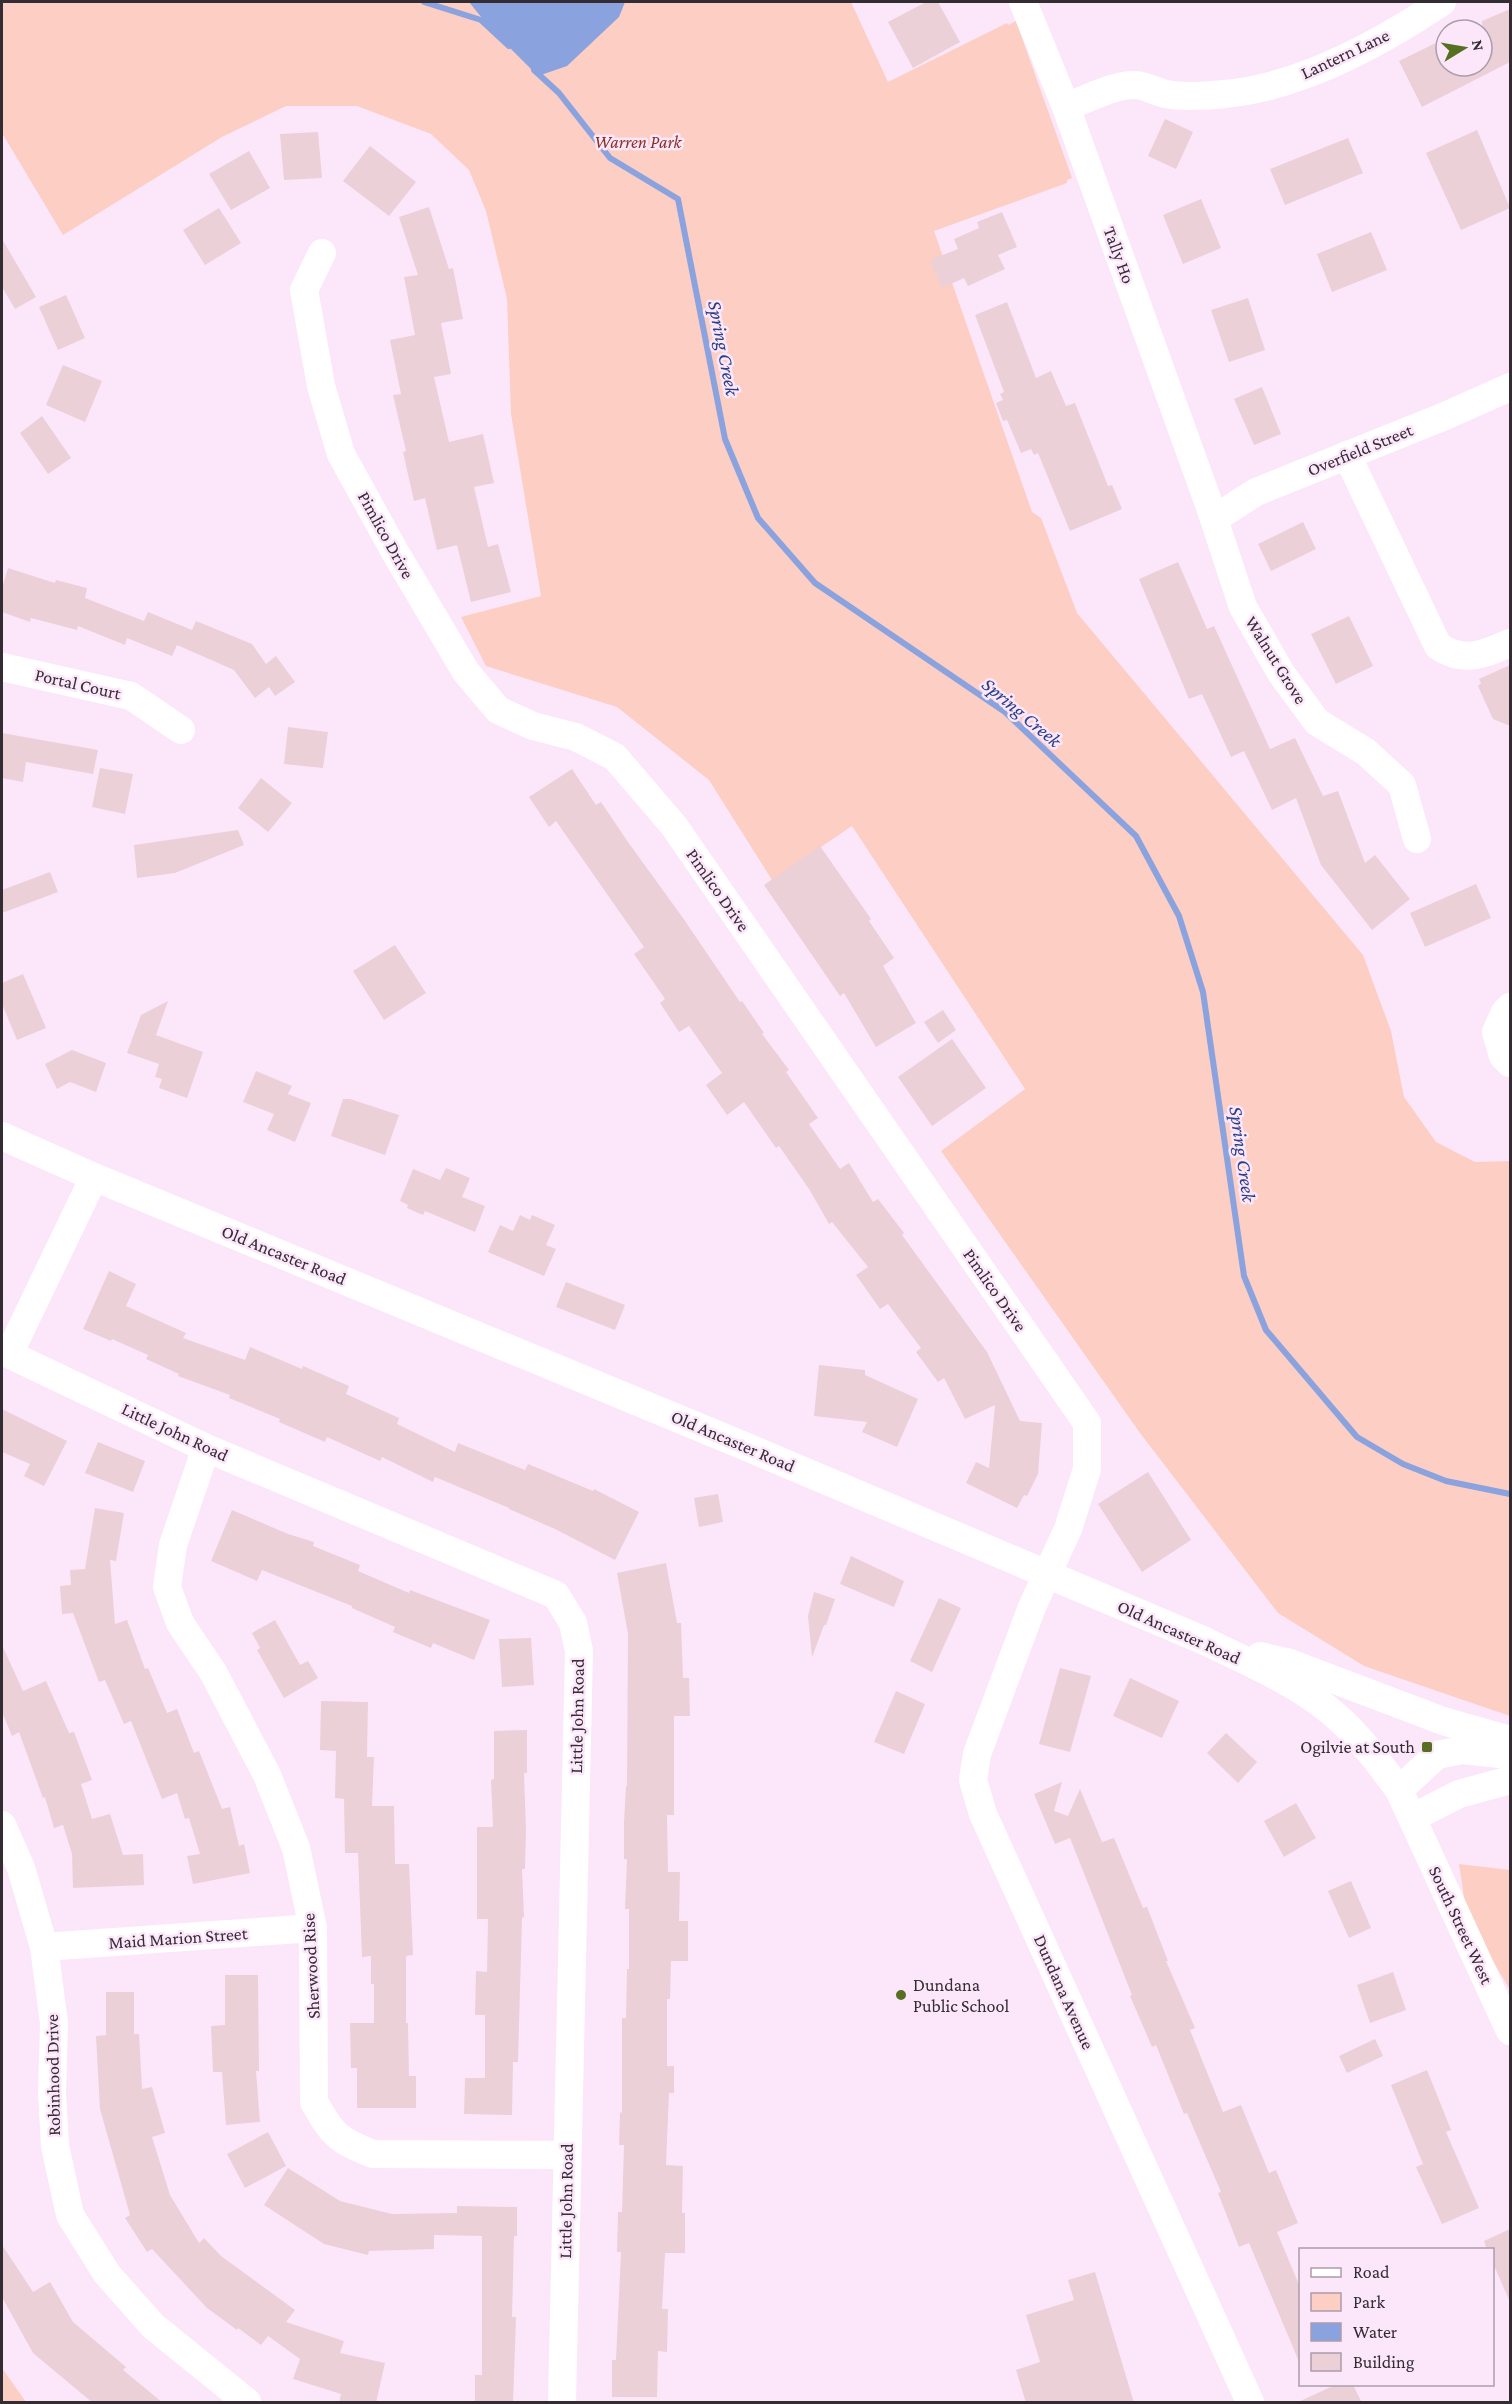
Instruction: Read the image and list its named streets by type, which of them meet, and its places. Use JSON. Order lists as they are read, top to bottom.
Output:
{
  "streets": {
    "street": [
      "Lantern Lane",
      "Tally Ho",
      "Overfield Street",
      "Pimlico Drive",
      "Walnut Grove",
      "Portal Court",
      "Old Ancaster Road",
      "Little John Road",
      "South Street West",
      "Maid Marion Street",
      "Sherwood Rise",
      "Dundana Avenue",
      "Robinhood Drive"
    ]
  },
  "crossings": [
    ["Lantern Lane", "Tally Ho"],
    ["Tally Ho", "Overfield Street"],
    ["Tally Ho", "Walnut Grove"],
    ["Overfield Street", "Walnut Grove"],
    ["Pimlico Drive", "Old Ancaster Road"],
    ["Pimlico Drive", "Dundana Avenue"],
    ["Old Ancaster Road", "Little John Road"],
    ["Old Ancaster Road", "South Street West"],
    ["Old Ancaster Road", "Dundana Avenue"],
    ["Little John Road", "Sherwood Rise"],
    ["Maid Marion Street", "Sherwood Rise"],
    ["Maid Marion Street", "Robinhood Drive"]
  ],
  "water": ["Spring Creek"],
  "parks": ["Warren Park"],
  "places": {
    "transit": ["Ogilvie at South"],
    "other": ["Dundana Public School"]
  },
  "legend": [
    "Road",
    "Park",
    "Water",
    "Building"
  ],
  "north": "right"
}
